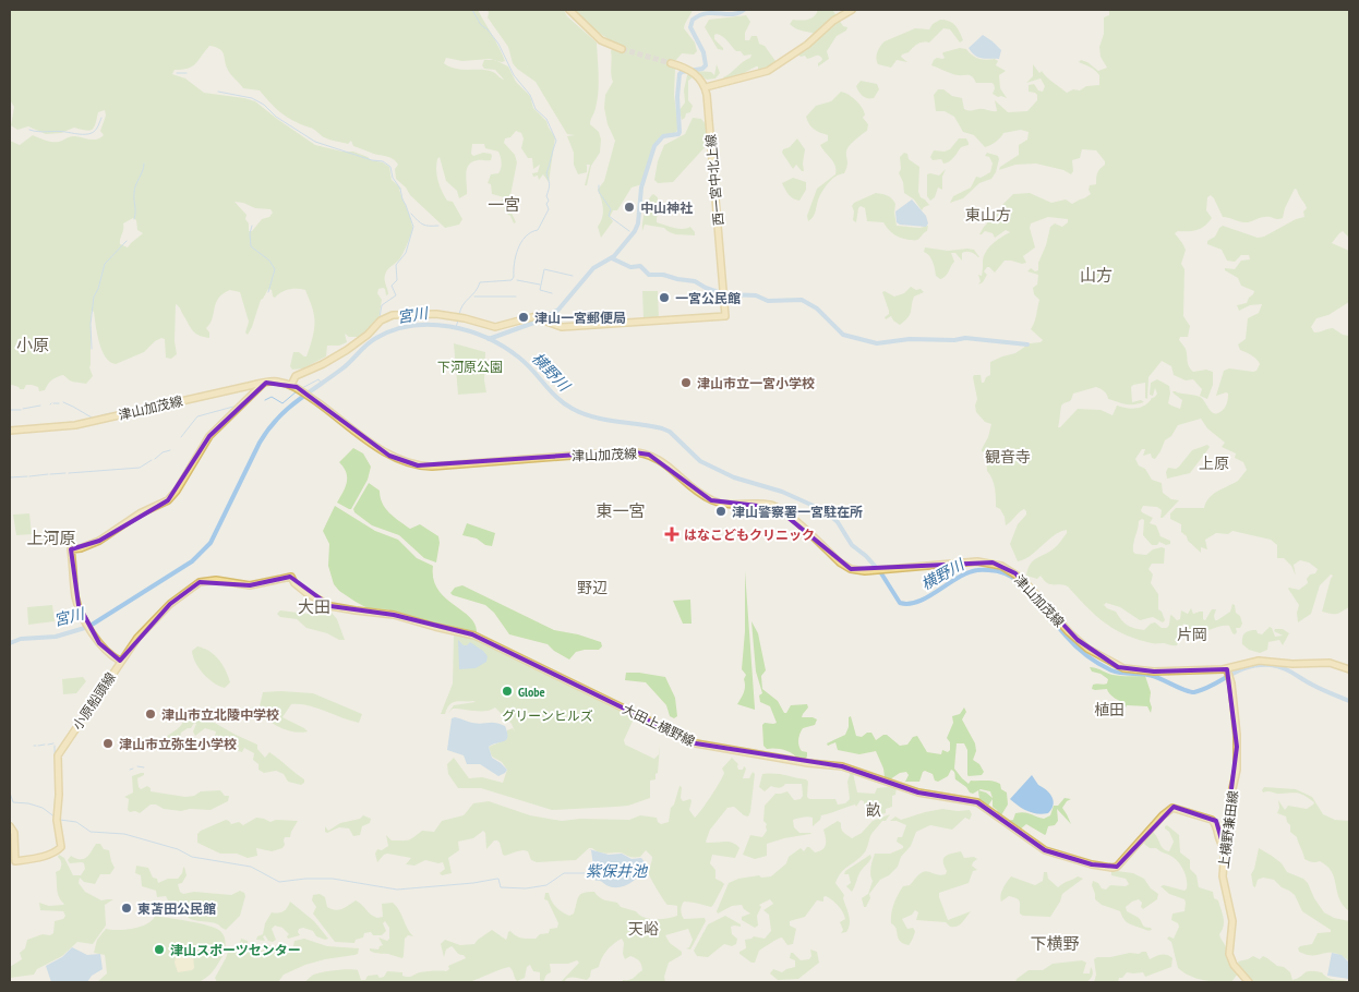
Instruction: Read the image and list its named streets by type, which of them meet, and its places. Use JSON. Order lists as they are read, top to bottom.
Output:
{
  "streets": {
    "main road": [
      "西一宮中北上線",
      "津山加茂線",
      "小原船頭線",
      "大田上横野線",
      "上横野兼田線"
    ]
  },
  "crossings": [
    ["西一宮中北上線", "津山加茂線"],
    ["津山加茂線", "小原船頭線"],
    ["津山加茂線", "上横野兼田線"],
    ["小原船頭線", "大田上横野線"],
    ["大田上横野線", "上横野兼田線"]
  ],
  "districts": [
    "一宮",
    "東山方",
    "山方",
    "小原",
    "観音寺",
    "上原",
    "東一宮",
    "上河原",
    "野辺",
    "大田",
    "片岡",
    "植田",
    "畝",
    "天峪",
    "下横野"
  ],
  "water": ["宮川", "横野川", "紫保井池"],
  "parks": ["下河原公園", "グリーンヒルズ"],
  "places": {
    "other": [
      "中山神社",
      "一宮公民館",
      "津山一宮郵便局",
      "津山市立一宮小学校",
      "津山警察署一宮駐在所",
      "Globe",
      "津山市立北陵中学校",
      "津山市立弥生小学校",
      "東苫田公民館",
      "津山スポーツセンター"
    ],
    "health": ["はなこどもクリニック"]
  }
}
